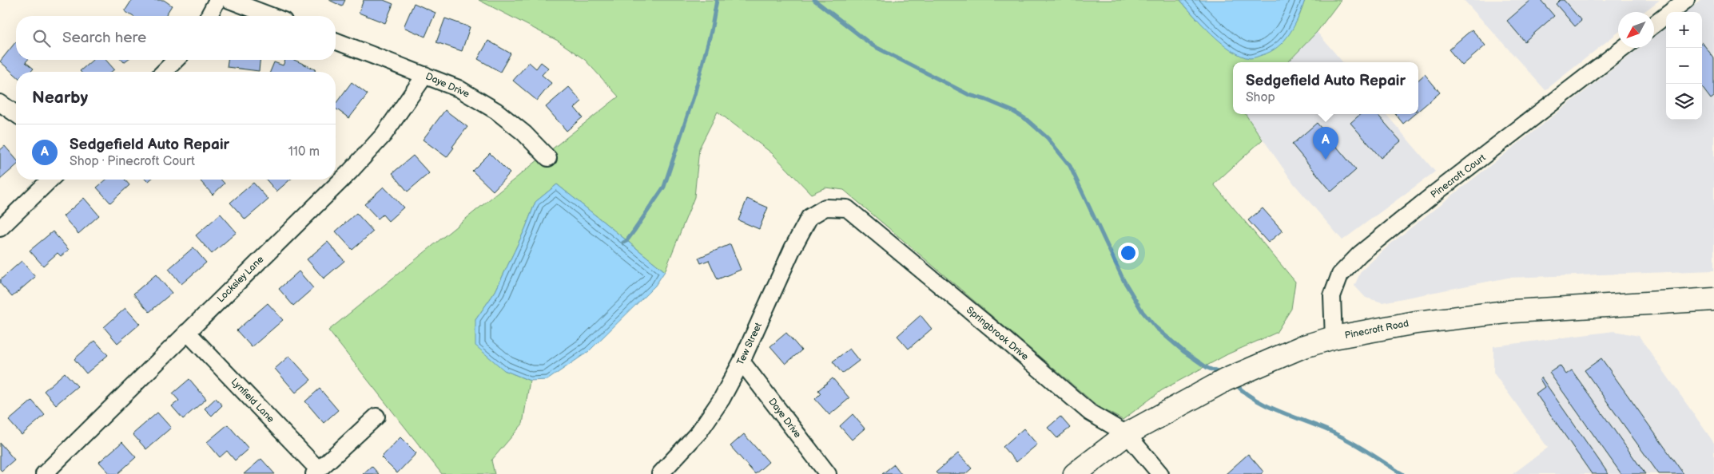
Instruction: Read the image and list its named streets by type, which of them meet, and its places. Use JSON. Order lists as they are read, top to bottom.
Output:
{
  "streets": {
    "street": [
      "Daye Drive",
      "Pinecroft Court",
      "Locksley Lane",
      "Pinecroft Road",
      "Springbrook Drive",
      "Tew Street",
      "Lynfield Lane"
    ]
  },
  "crossings": [
    ["Daye Drive", "Locksley Lane"],
    ["Daye Drive", "Tew Street"],
    ["Pinecroft Court", "Pinecroft Road"],
    ["Locksley Lane", "Lynfield Lane"],
    ["Pinecroft Road", "Springbrook Drive"],
    ["Springbrook Drive", "Tew Street"]
  ],
  "north": "bottom left",
  "page": {
    "map_buttons": ["+", "−"],
    "search": "Search here",
    "popup": ["Sedgefield Auto Repair", "Shop"],
    "heading": "Nearby",
    "list": [
      {
        "mark": "A",
        "name": "Sedgefield Auto Repair",
        "note": "Shop · Pinecroft Court",
        "value": "110 m"
      }
    ],
    "pins": "A"
  }
}
